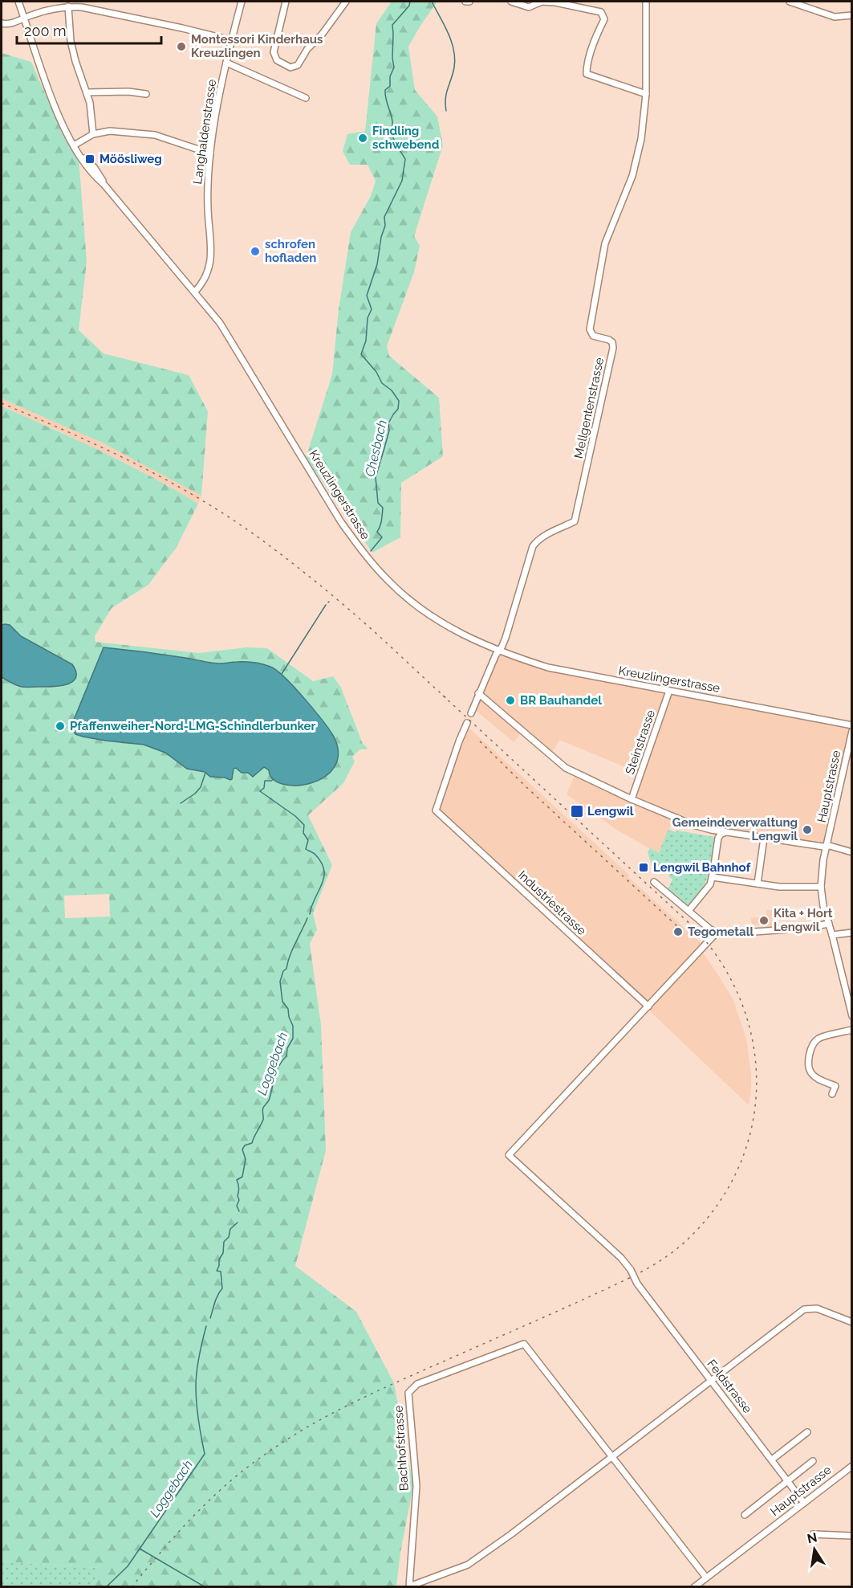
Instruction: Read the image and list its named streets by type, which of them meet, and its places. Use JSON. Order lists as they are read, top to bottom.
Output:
{
  "streets": {
    "street": [
      "Langhaldenstrasse",
      "Mellgentenstrasse",
      "Kreuzlingerstrasse",
      "Steinstrasse",
      "Hauptstrasse",
      "Industriestrasse",
      "Feldstrasse",
      "Bachhofstrasse"
    ]
  },
  "crossings": [
    ["Langhaldenstrasse", "Kreuzlingerstrasse"],
    ["Mellgentenstrasse", "Kreuzlingerstrasse"],
    ["Kreuzlingerstrasse", "Steinstrasse"],
    ["Hauptstrasse", "Feldstrasse"],
    ["Industriestrasse", "Feldstrasse"],
    ["Feldstrasse", "Bachhofstrasse"]
  ],
  "water": ["Chesbach", "Loggebach"],
  "places": {
    "other": [
      "Montessori Kinderhaus Kreuzlingen",
      "Findling schwebend",
      "schrofen hofladen",
      "BR Bauhandel",
      "Pfaffenweiher-Nord-LMG-Schindlerbunker",
      "Gemeindeverwaltung Lengwil",
      "Kita + Hort Lengwil",
      "Tegometall"
    ],
    "transit": ["Möösliweg", "Lengwil", "Lengwil Bahnhof"]
  },
  "scale_bar": "200 m",
  "north": "top"
}
